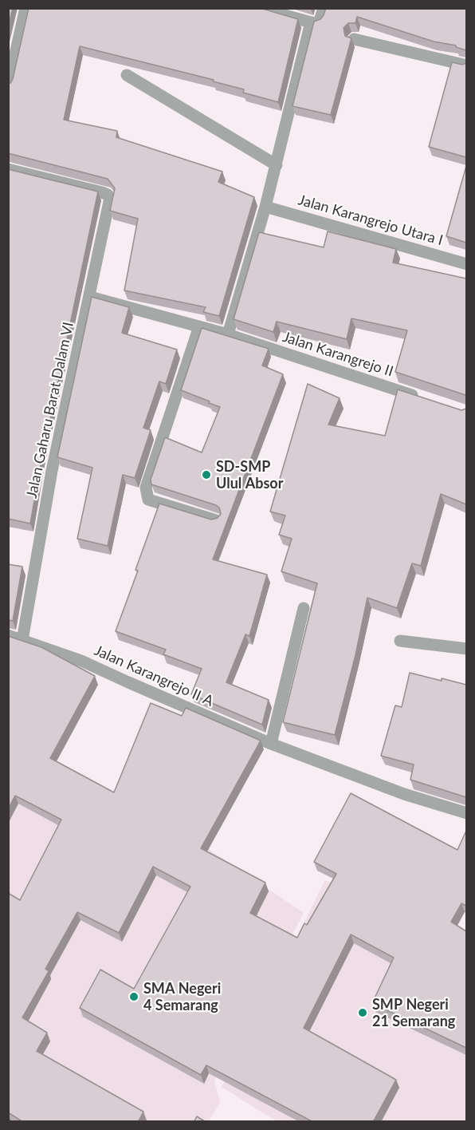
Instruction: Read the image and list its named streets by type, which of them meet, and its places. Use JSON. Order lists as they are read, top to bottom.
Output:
{
  "streets": {
    "street": [
      "Jalan Karangrejo Utara I",
      "Jalan Karangrejo II",
      "Jalan Gaharu Barat Dalam VI",
      "Jalan Karangrejo II A"
    ]
  },
  "crossings": [
    ["Jalan Karangrejo II", "Jalan Gaharu Barat Dalam VI"],
    ["Jalan Gaharu Barat Dalam VI", "Jalan Karangrejo II A"]
  ],
  "places": ["SD-SMP Ulul Absor", "SMA Negeri 4 Semarang", "SMP Negeri 21 Semarang"]
}
